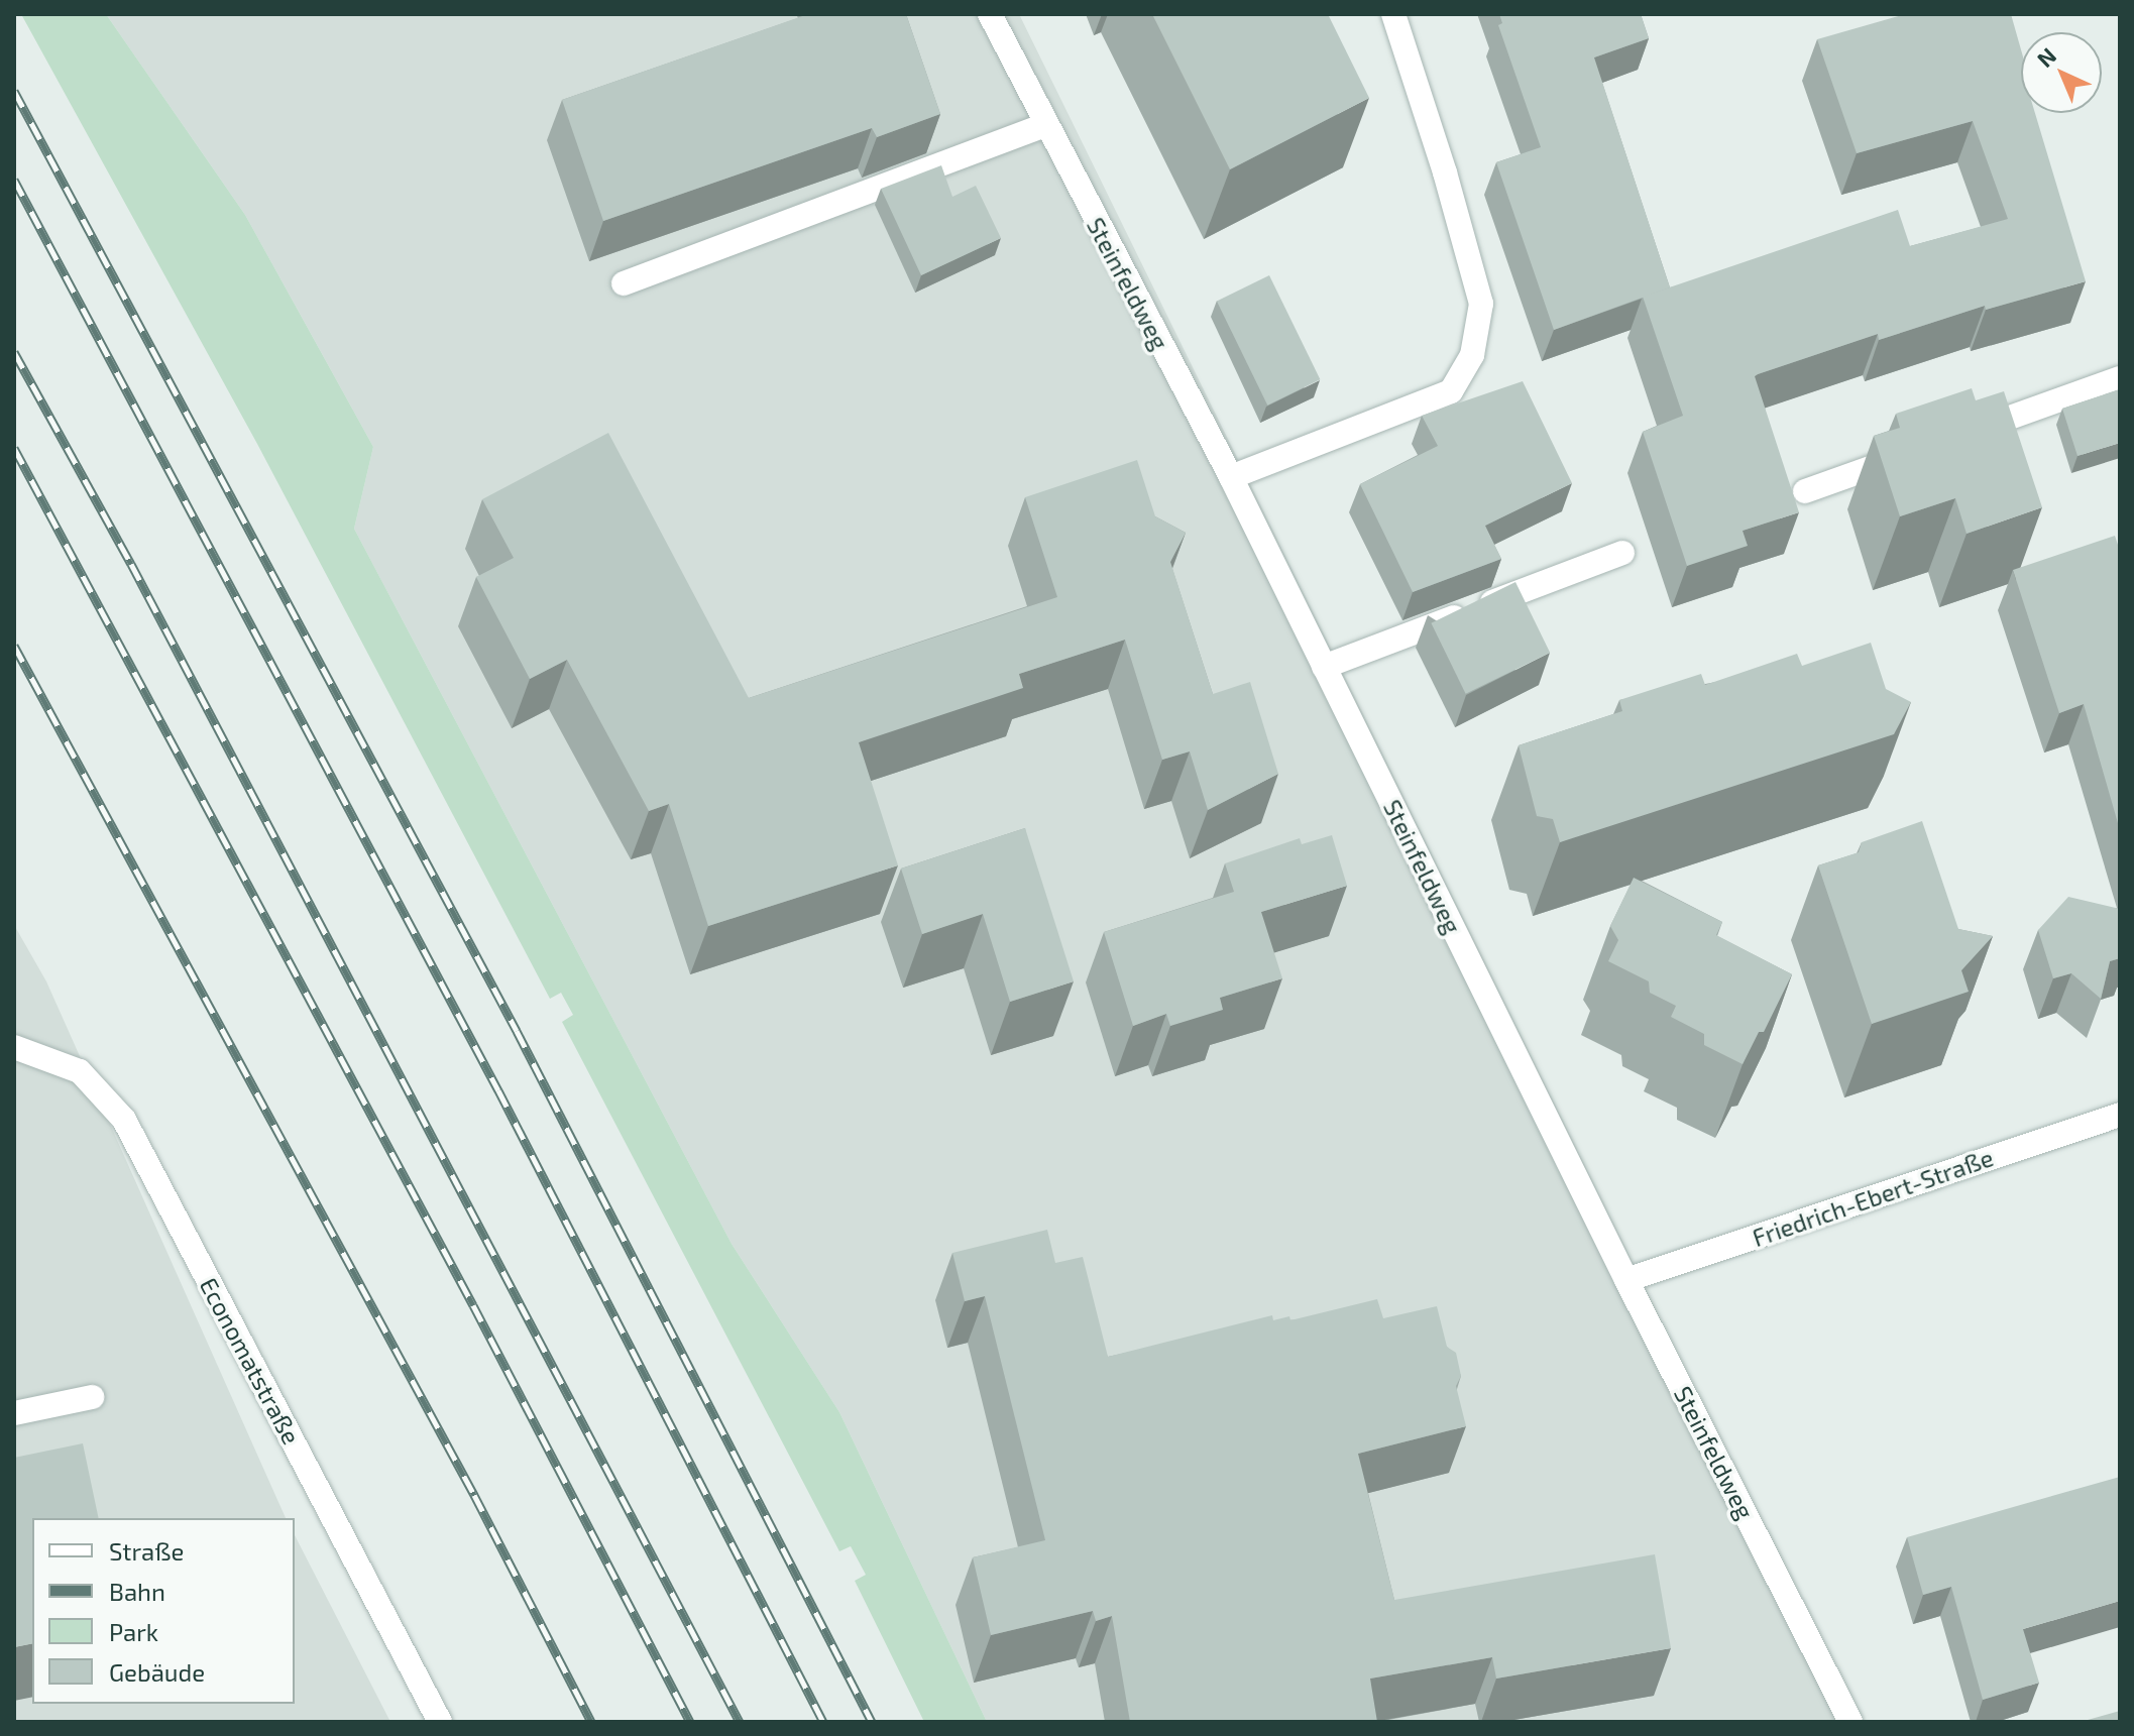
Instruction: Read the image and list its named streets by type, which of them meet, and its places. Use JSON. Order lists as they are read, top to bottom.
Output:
{
  "streets": {
    "street": ["Steinfeldweg", "Friedrich-Ebert-Straße", "Economatstraße"]
  },
  "crossings": [
    ["Steinfeldweg", "Friedrich-Ebert-Straße"]
  ],
  "legend": [
    "Straße",
    "Bahn",
    "Park",
    "Gebäude"
  ],
  "north": "top left"
}
